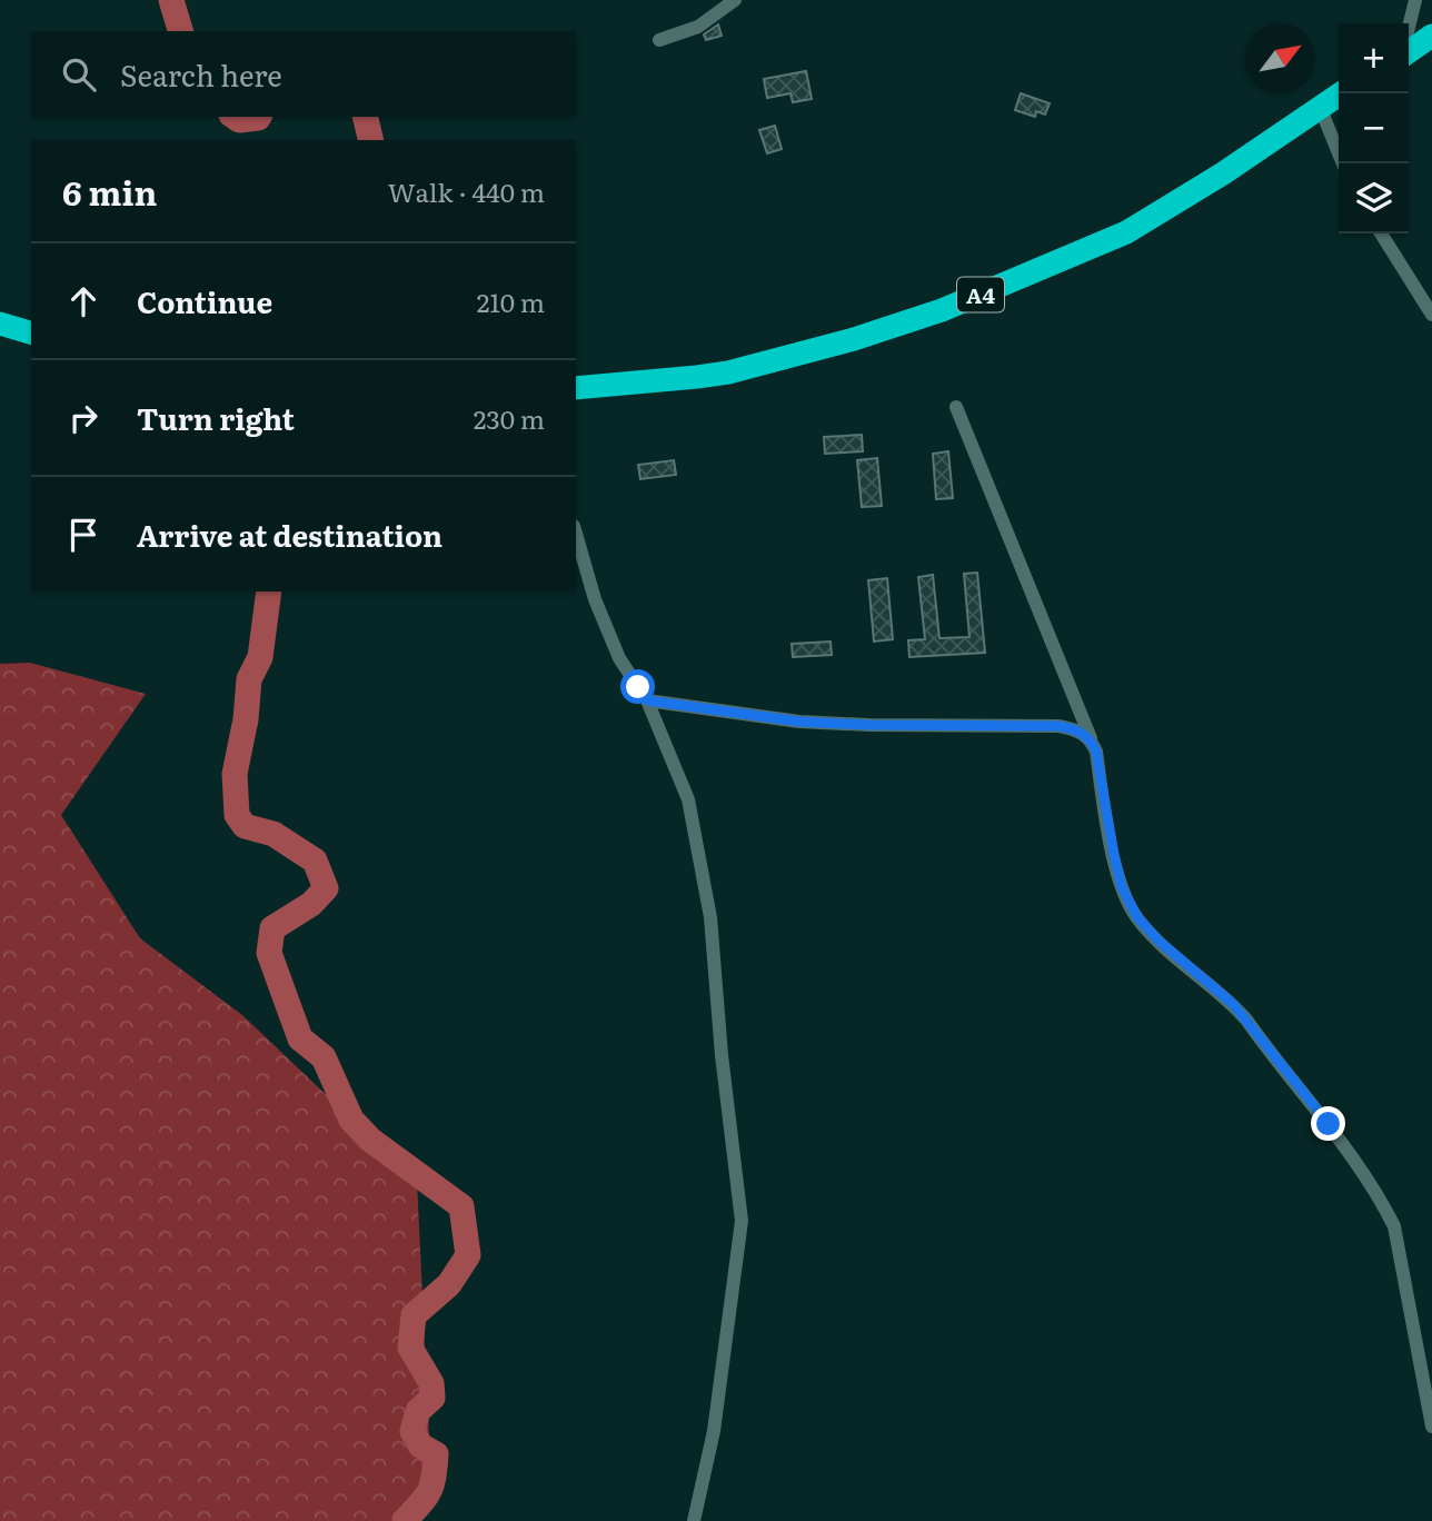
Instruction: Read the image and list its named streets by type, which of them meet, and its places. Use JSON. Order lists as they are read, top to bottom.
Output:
{
  "streets": {
    "highway": ["A4"]
  },
  "north": "top right",
  "page": {
    "map_buttons": ["+", "−"],
    "search": "Search here",
    "heading": ["6 min", "Walk · 440 m"],
    "list": [
      ["Continue", "210 m"],
      ["Turn right", "230 m"],
      "Arrive at destination"
    ]
  }
}
